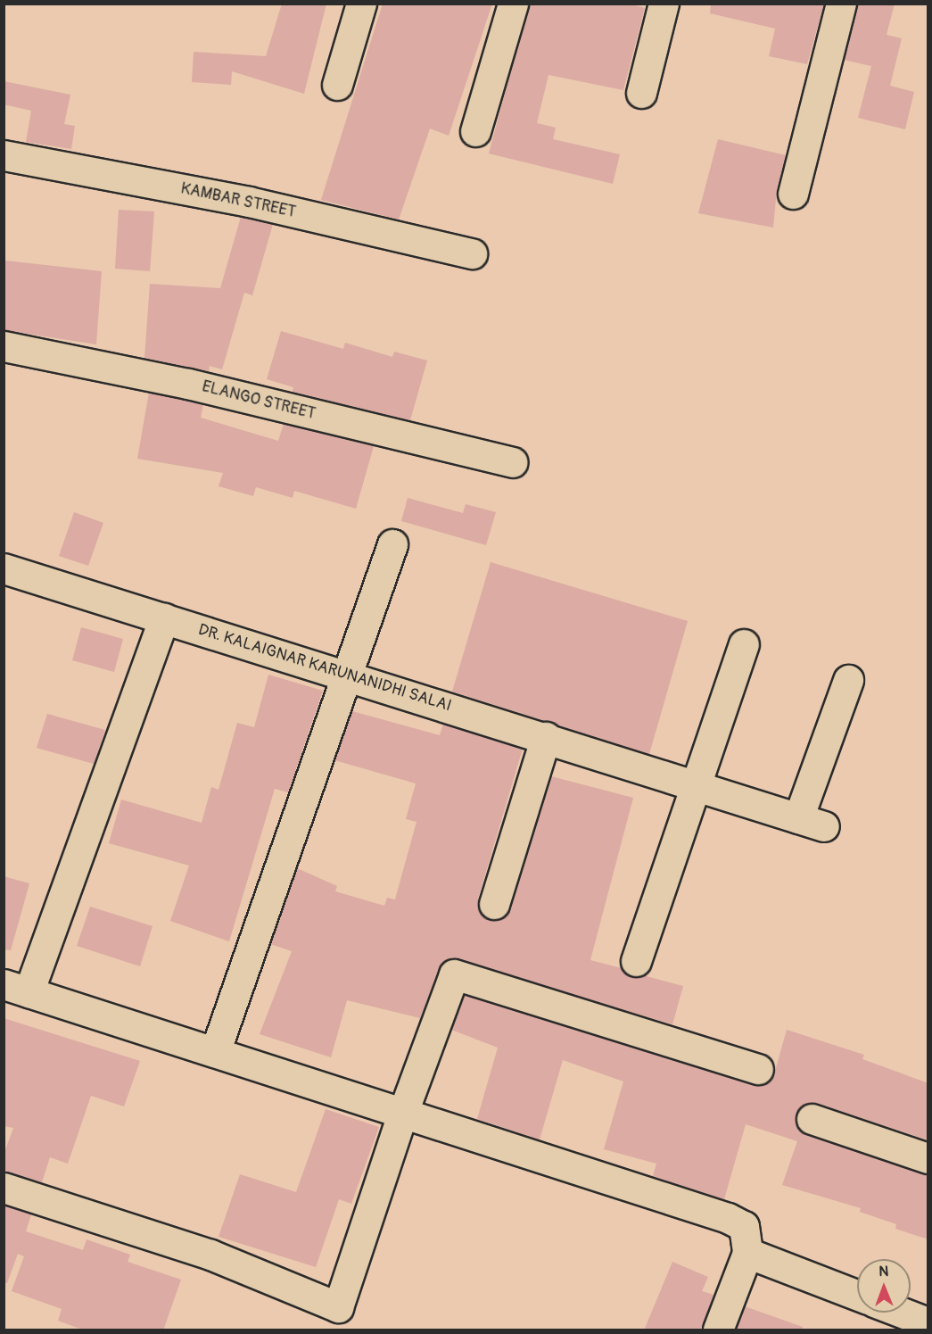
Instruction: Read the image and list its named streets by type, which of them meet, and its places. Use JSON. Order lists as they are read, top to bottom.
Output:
{
  "streets": {
    "street": ["KAMBAR STREET", "ELANGO STREET", "DR. KALAIGNAR KARUNANIDHI SALAI"]
  },
  "north": "top"
}
